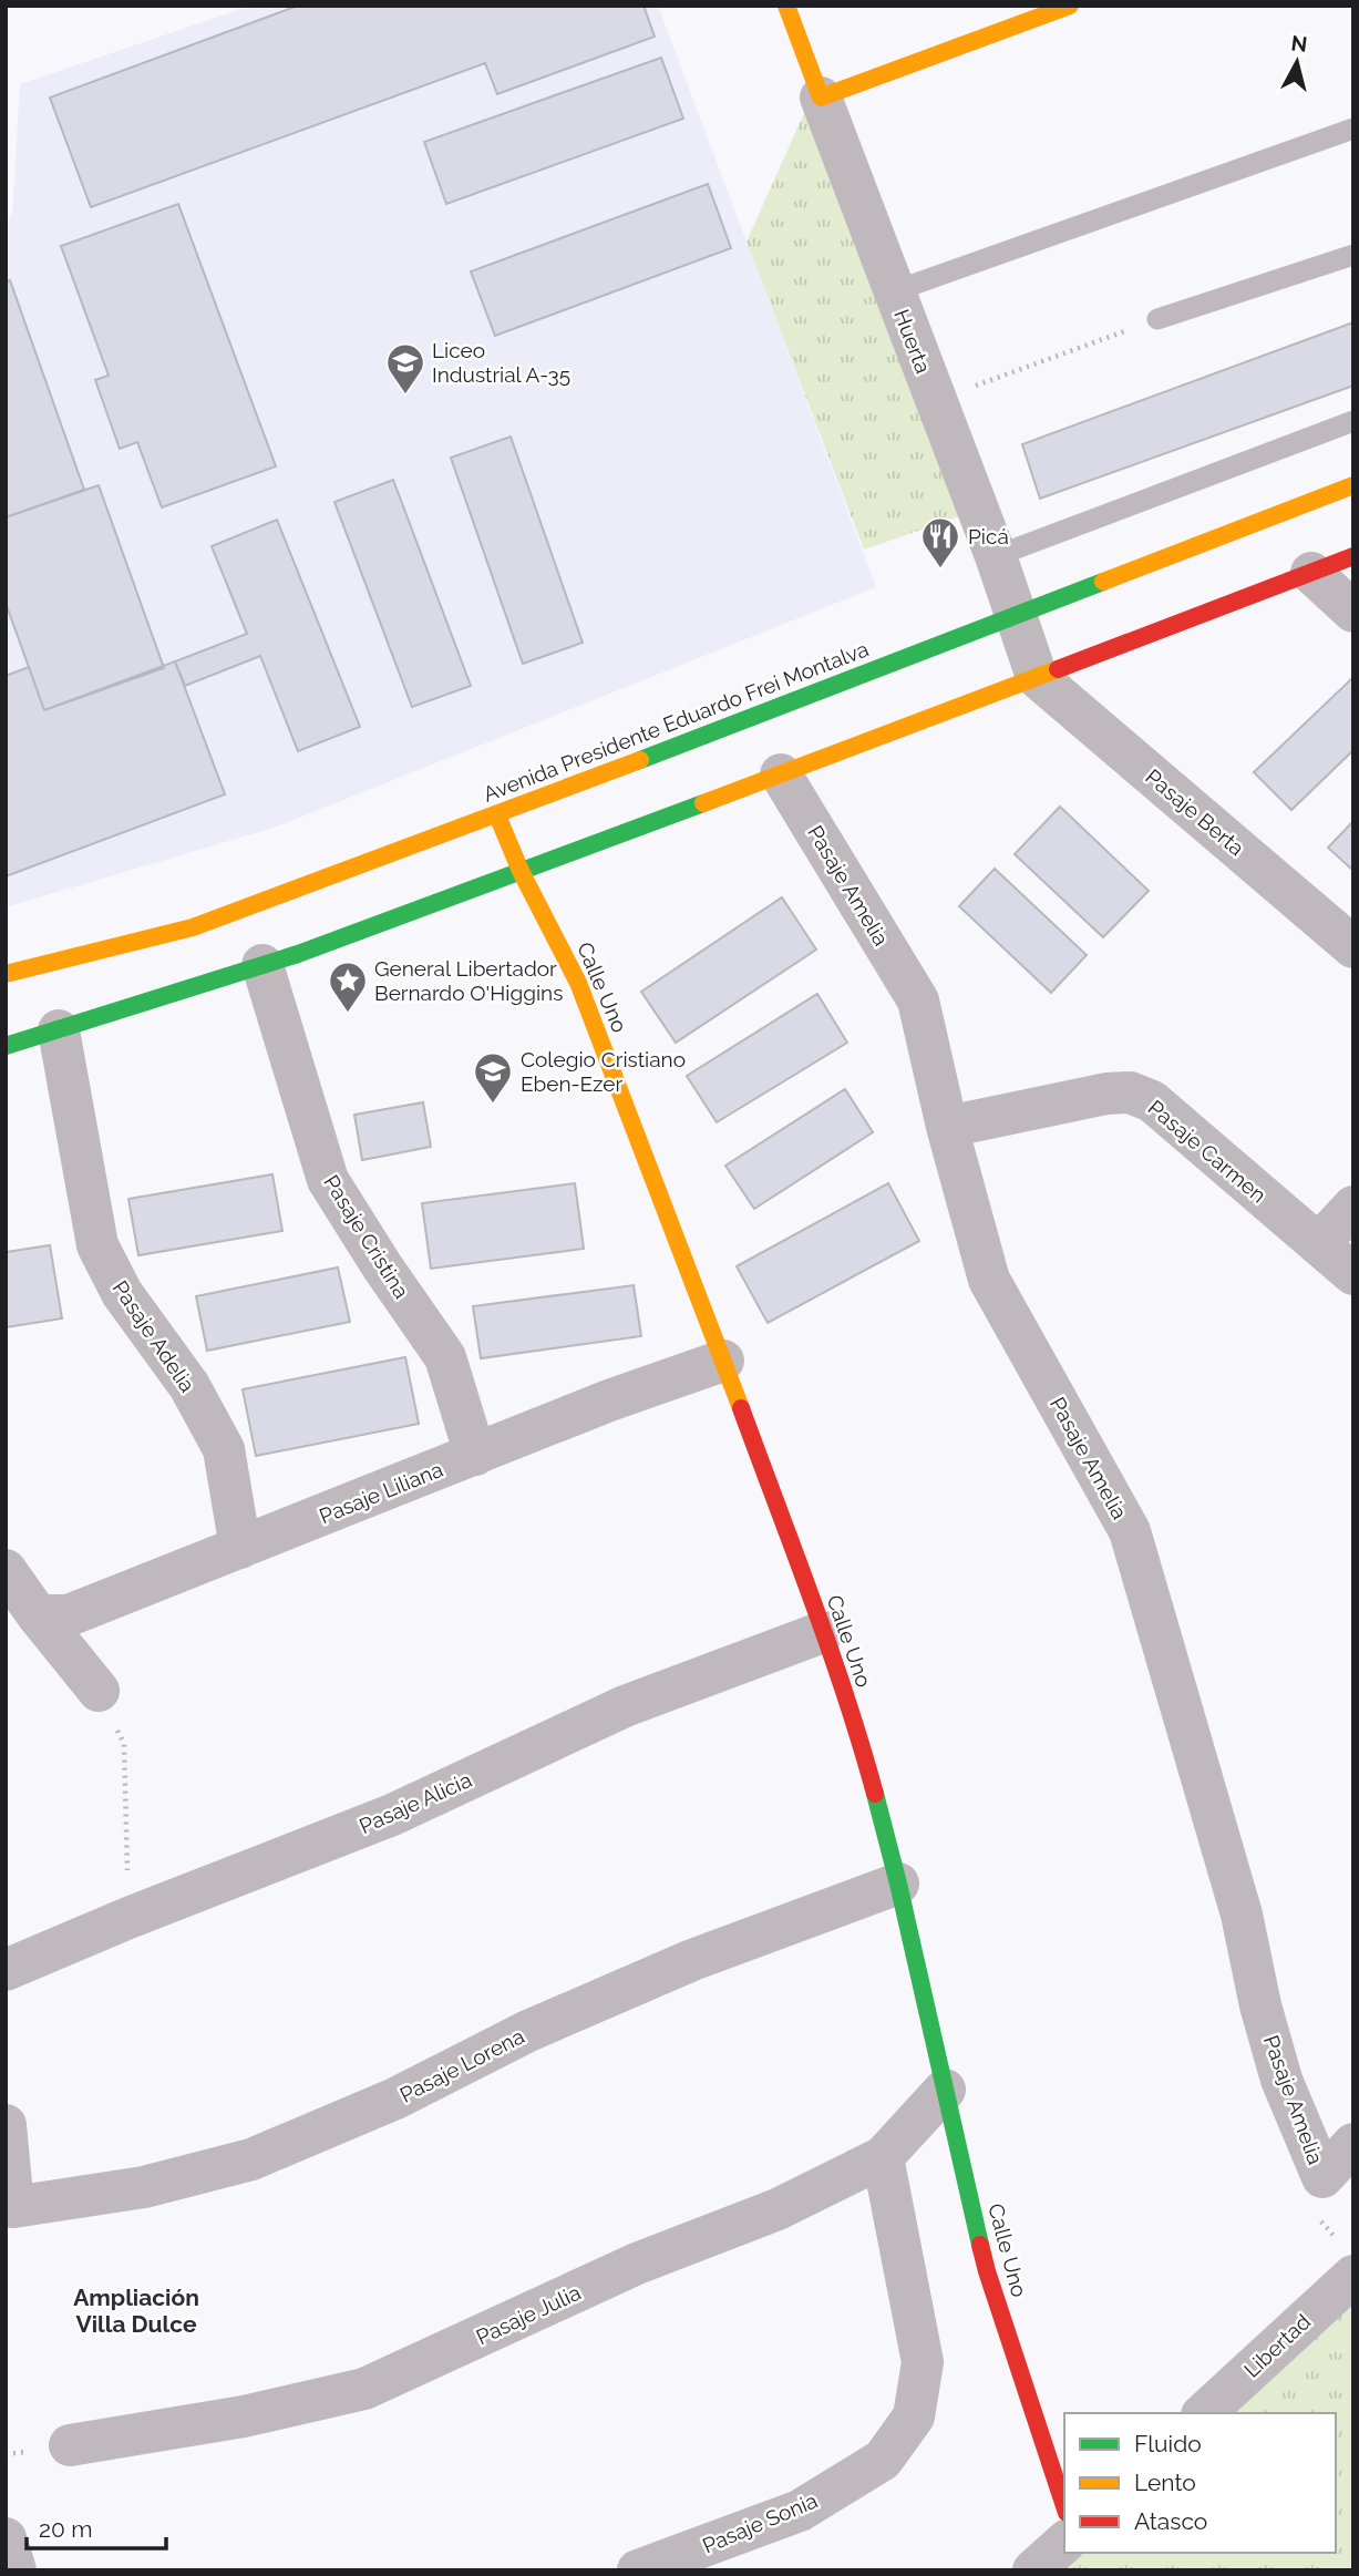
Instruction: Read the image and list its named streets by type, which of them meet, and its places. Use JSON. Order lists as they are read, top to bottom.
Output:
{
  "streets": {
    "main road": ["Huerta", "Avenida Presidente Eduardo Frei Montalva", "Calle Uno"],
    "street": [
      "Pasaje Berta",
      "Pasaje Amelia",
      "Pasaje Carmen",
      "Pasaje Cristina",
      "Pasaje Adelia",
      "Pasaje Liliana",
      "Pasaje Alicia",
      "Pasaje Lorena",
      "Pasaje Julia",
      "Libertad",
      "Pasaje Sonia"
    ]
  },
  "crossings": [
    ["Huerta", "Avenida Presidente Eduardo Frei Montalva"],
    ["Huerta", "Pasaje Berta"],
    ["Avenida Presidente Eduardo Frei Montalva", "Calle Uno"],
    ["Pasaje Amelia", "Pasaje Carmen"],
    ["Calle Uno", "Pasaje Liliana"],
    ["Calle Uno", "Pasaje Alicia"],
    ["Calle Uno", "Pasaje Lorena"],
    ["Calle Uno", "Pasaje Julia"],
    ["Pasaje Cristina", "Pasaje Liliana"],
    ["Pasaje Adelia", "Pasaje Liliana"],
    ["Pasaje Julia", "Pasaje Sonia"]
  ],
  "districts": ["Ampliación Villa Dulce"],
  "places": {
    "school or university": ["Liceo Industrial A-35", "Colegio Cristiano Eben-Ezer"],
    "restaurant": ["Picá"],
    "place": ["General Libertador Bernardo O'Higgins"]
  },
  "legend": ["Fluido", "Lento", "Atasco"],
  "scale_bar": "20 m",
  "north": "top"
}
